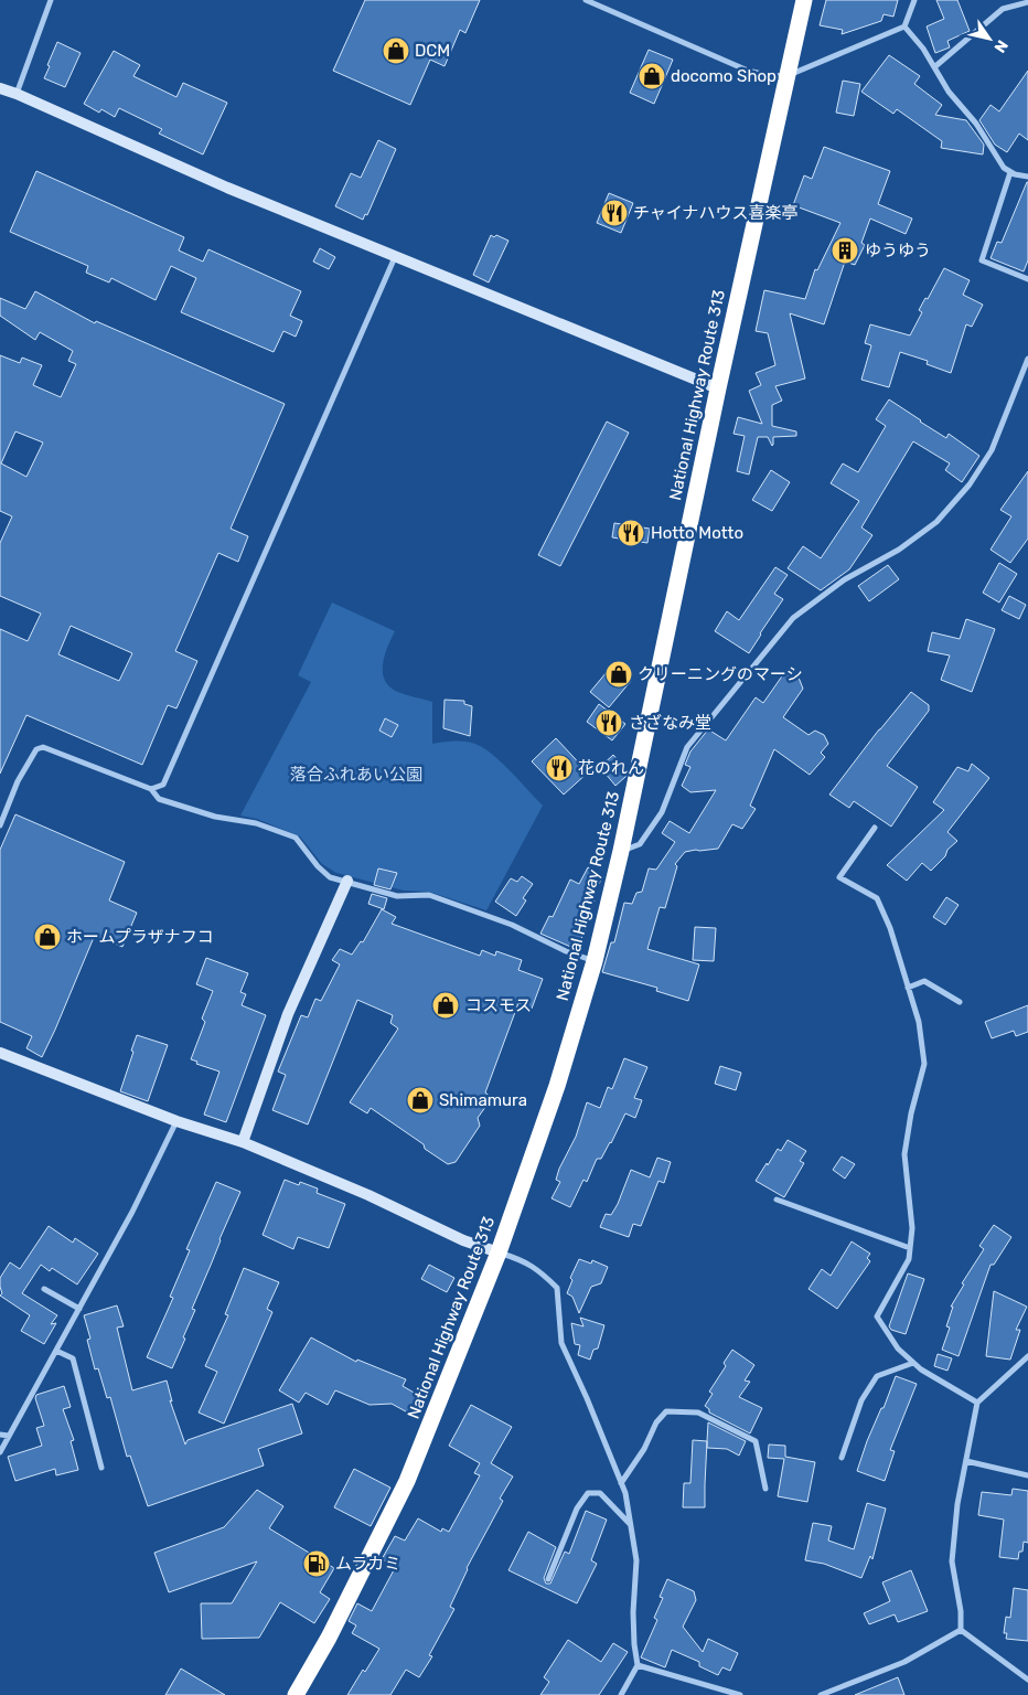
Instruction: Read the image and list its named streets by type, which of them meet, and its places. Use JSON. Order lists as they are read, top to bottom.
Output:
{
  "streets": {
    "highway": ["National Highway Route 313"]
  },
  "parks": ["落合ふれあい公園"],
  "places": {
    "shop": [
      "DCM",
      "docomo Shop",
      "クリーニングのマーシ",
      "ホームプラザナフコ",
      "コスモス",
      "Shimamura"
    ],
    "restaurant": [
      "チャイナハウス喜楽亭",
      "Hotto Motto",
      "さざなみ堂",
      "花のれん"
    ],
    "building": ["ゆうゆう"],
    "fuel station": ["ムラカミ"]
  },
  "north": "bottom right"
}
